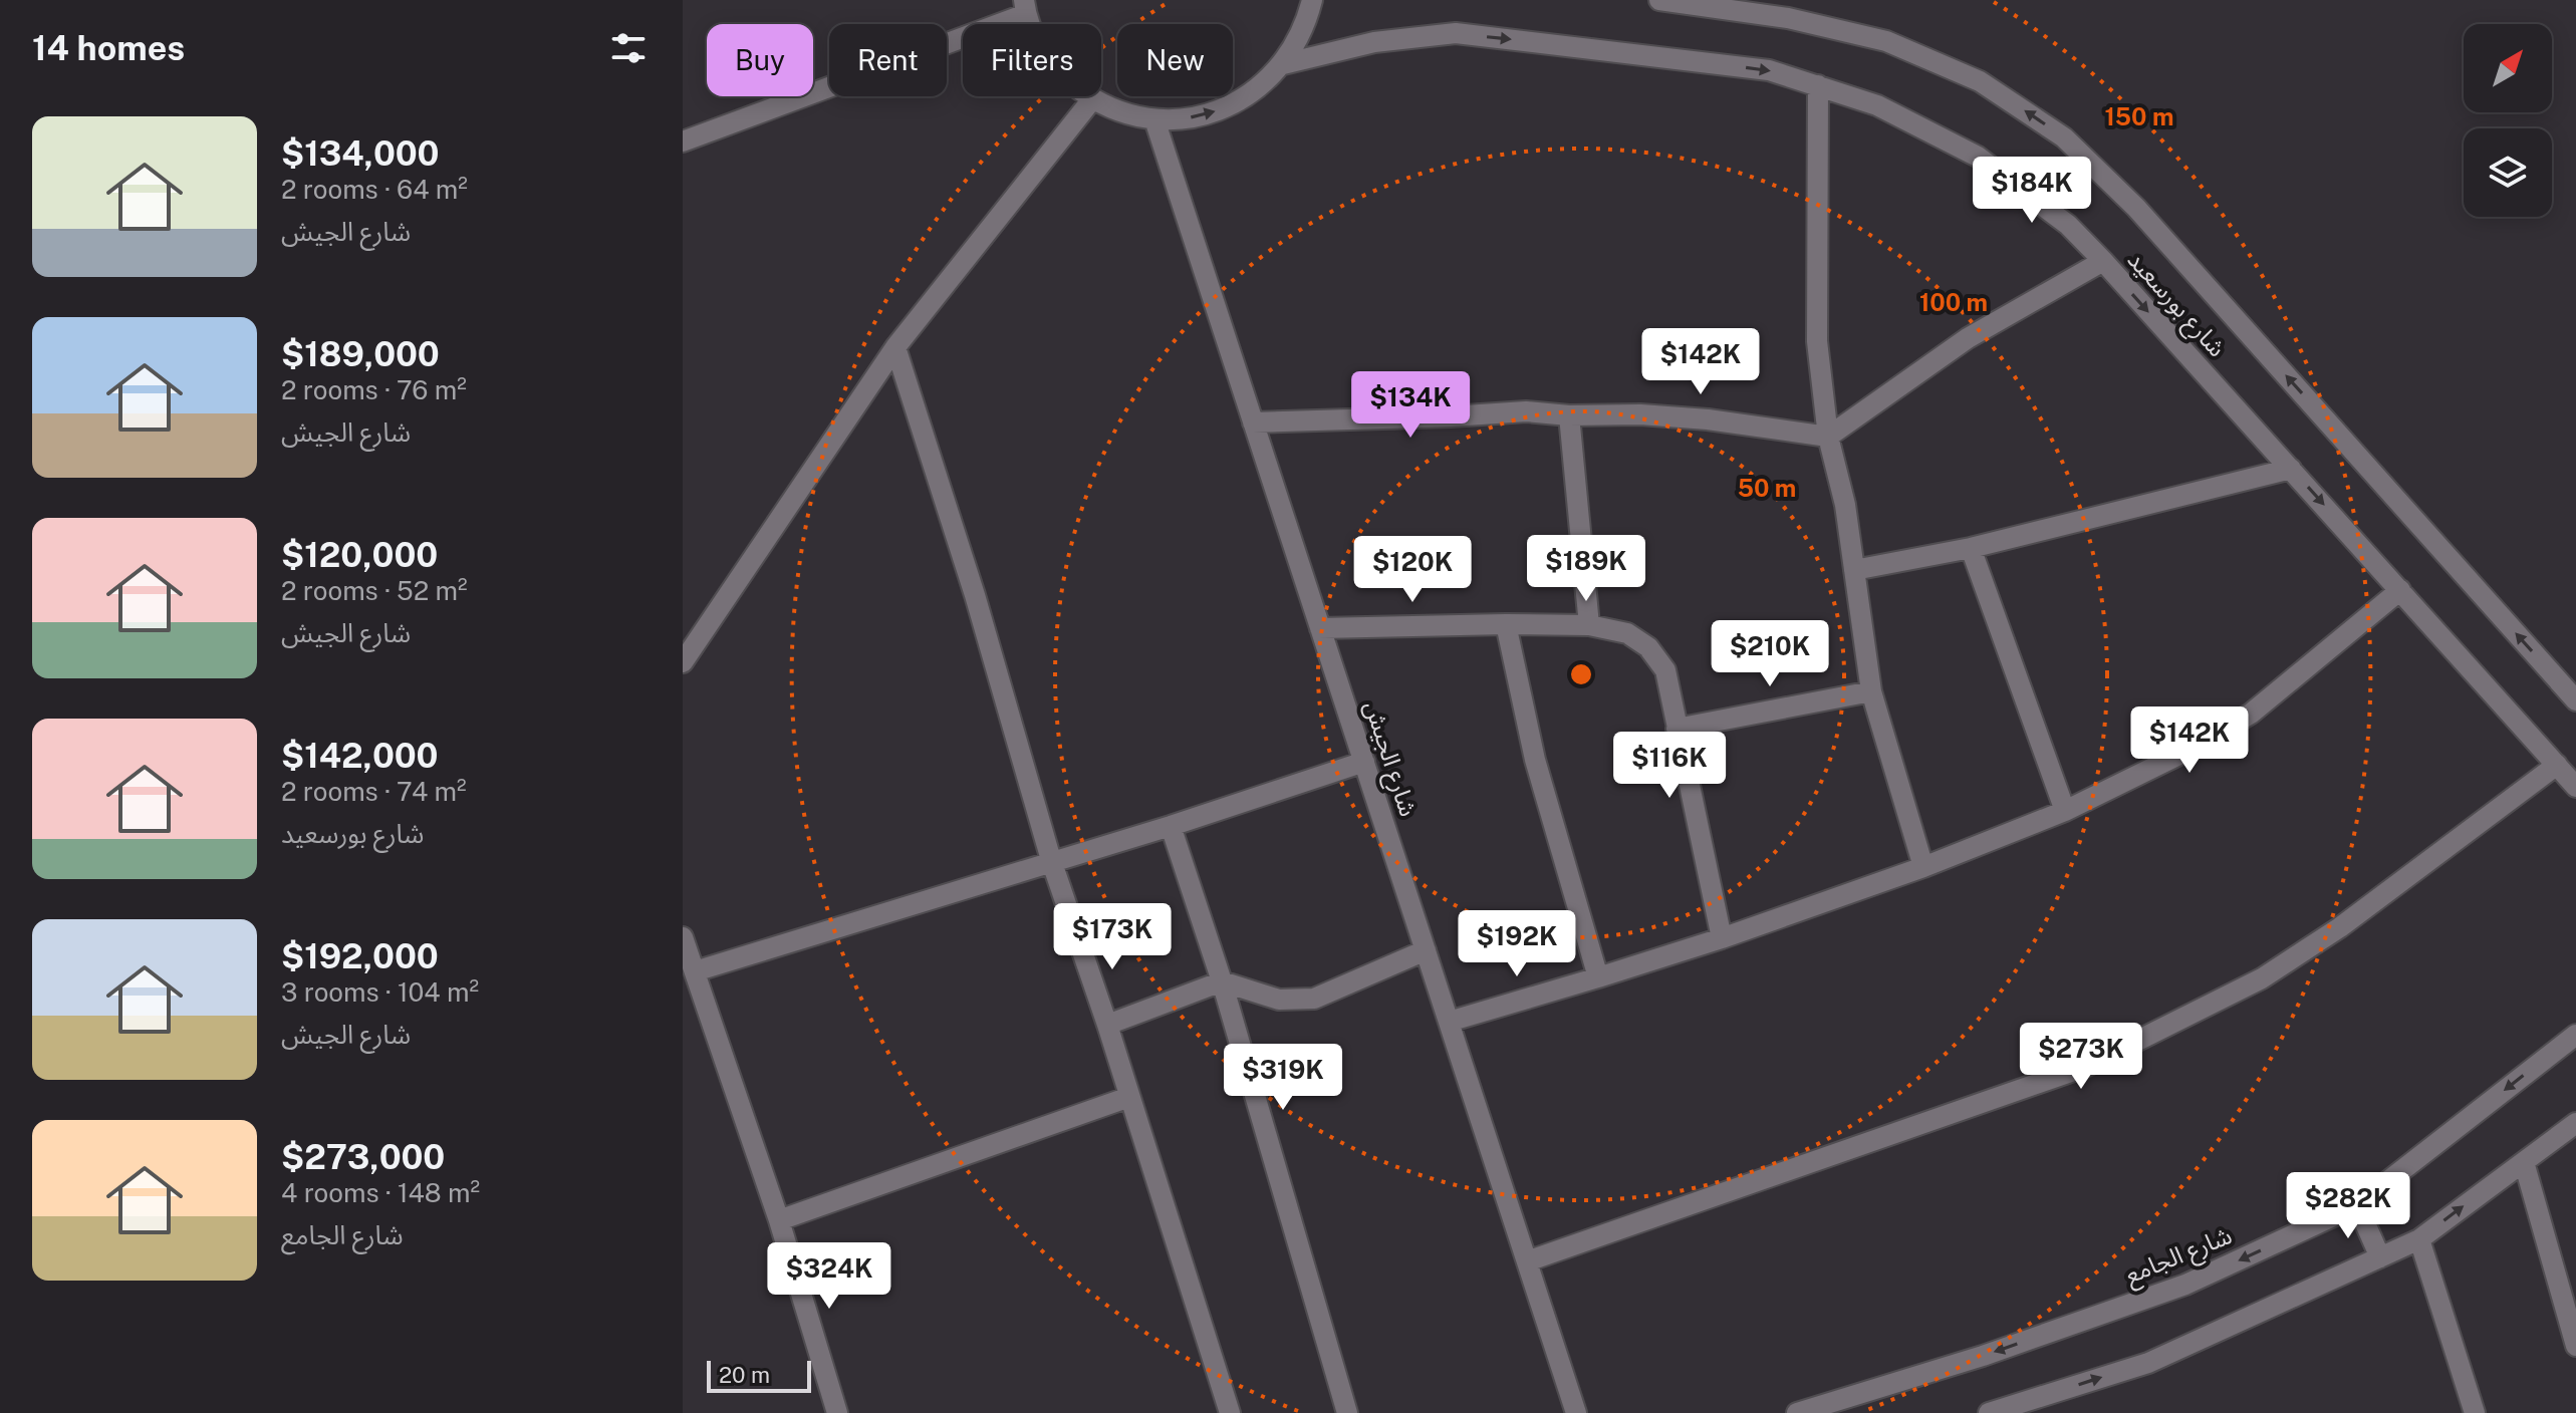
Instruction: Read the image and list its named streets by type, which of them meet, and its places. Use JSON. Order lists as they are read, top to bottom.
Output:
{
  "streets": {
    "street": ["شارع بورسعيد", "شارع الجيش", "شارع الجامع"]
  },
  "scale_bar": "20 m",
  "north": "top right",
  "page": {
    "heading": "14 homes",
    "chip": [
      "Buy",
      "Rent",
      "Filters",
      "New"
    ],
    "list": [
      {
        "name": "$134,000",
        "note": "2 rooms · 64 m² · شارع الجيش"
      },
      {
        "name": "$189,000",
        "note": "2 rooms · 76 m² · شارع الجيش"
      },
      {
        "name": "$120,000",
        "note": "2 rooms · 52 m² · شارع الجيش"
      },
      {
        "name": "$142,000",
        "note": "2 rooms · 74 m² · شارع بورسعيد"
      },
      {
        "name": "$192,000",
        "note": "3 rooms · 104 m² · شارع الجيش"
      },
      {
        "name": "$273,000",
        "note": "4 rooms · 148 m² · شارع الجامع"
      }
    ],
    "price": [
      "$184K",
      "$142K",
      "$134K",
      "$189K",
      "$120K",
      "$210K",
      "$142K",
      "$116K",
      "$173K",
      "$192K",
      "$273K",
      "$319K",
      "$282K",
      "$324K"
    ],
    "scale": "20 m"
  },
  "rings": ["150 m", "100 m", "50 m"]
}
